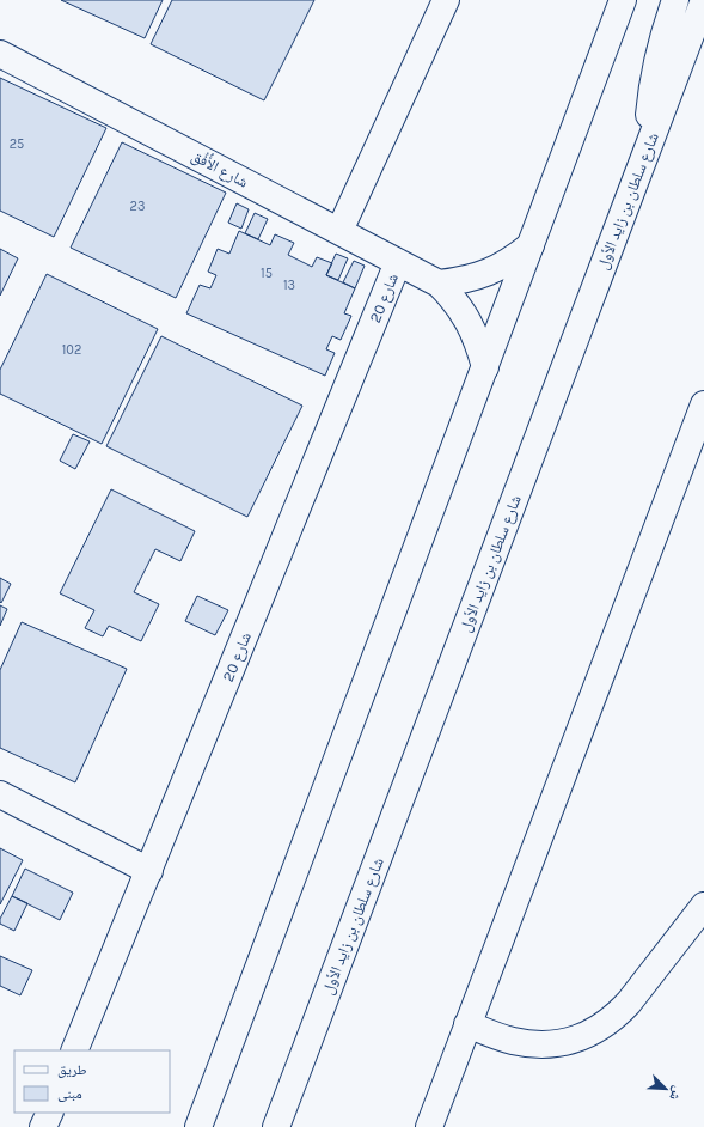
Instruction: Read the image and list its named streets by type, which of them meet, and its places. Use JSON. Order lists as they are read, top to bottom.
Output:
{
  "streets": {
    "main road": ["شارع الأُفُق", "شارع سلطان بن زايد الأول", "شارع 20"]
  },
  "crossings": [
    ["شارع الأُفُق", "شارع 20"]
  ],
  "house_numbers": [
    "25",
    "23",
    "15",
    "13",
    "102"
  ],
  "legend": ["طريق", "مبنى"],
  "north": "bottom right"
}
